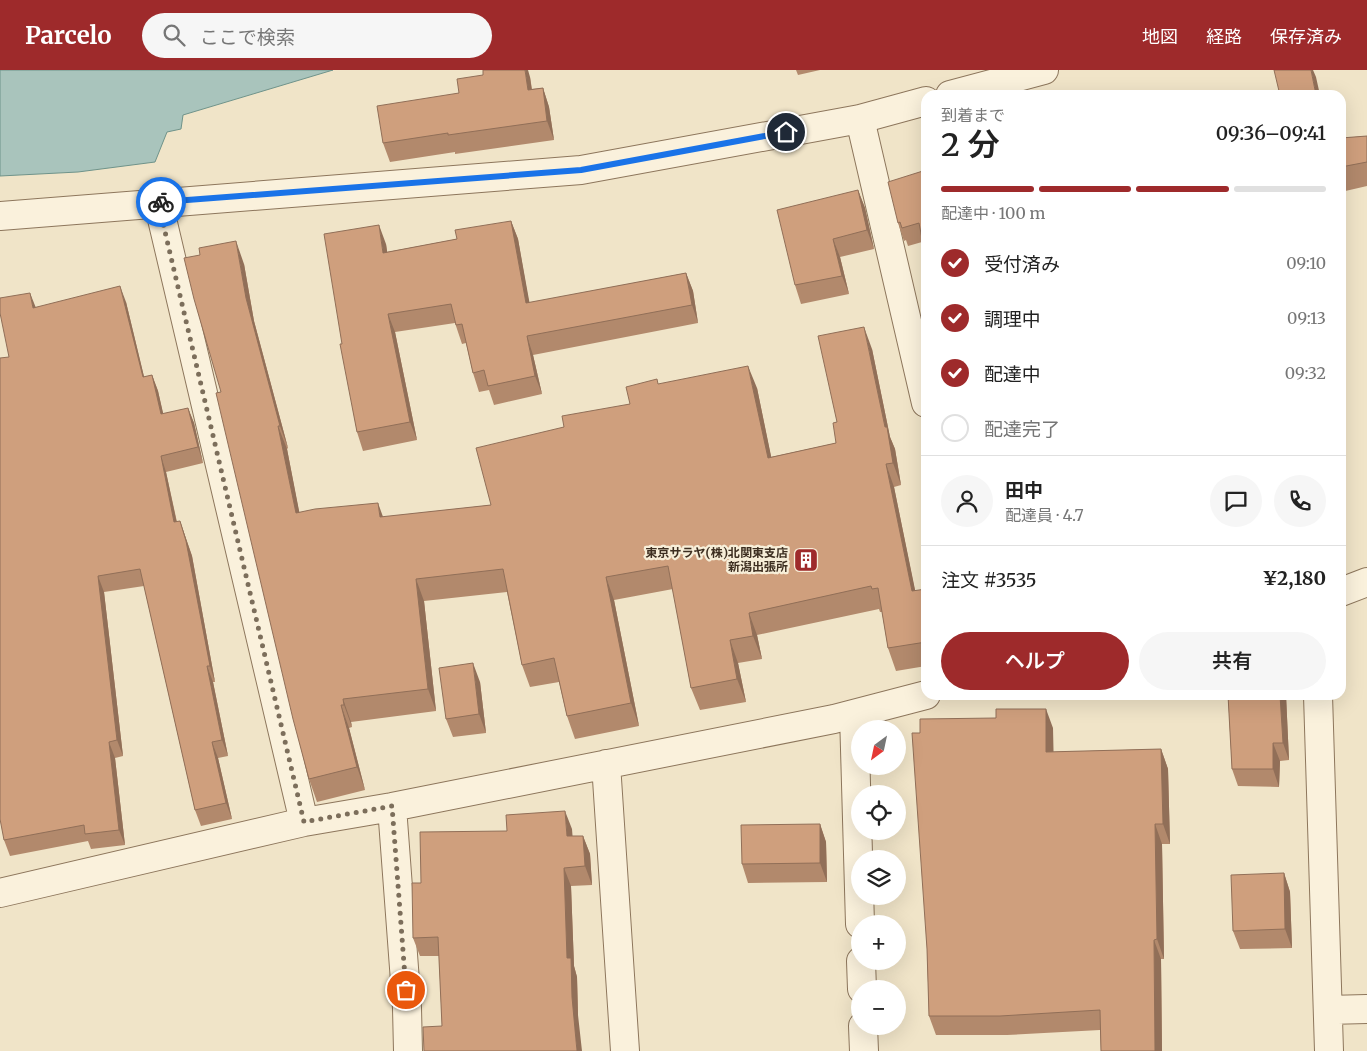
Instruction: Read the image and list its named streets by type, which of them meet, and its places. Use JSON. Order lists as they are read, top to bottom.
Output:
{
  "places": {
    "building": ["東京サラヤ(株)北関東支店 新潟出張所"]
  },
  "north": "bottom left",
  "page": {
    "header": "Parcelo",
    "search": "ここで検索",
    "nav": ["地図", "経路", "保存済み"],
    "heading": ["2 分", "到着まで", "09:36–09:41"],
    "panel": [
      "田中",
      "配達員 · 4.7",
      "注文 #3535",
      "¥2,180"
    ],
    "bar": "配達中 · 100 m",
    "list": [
      ["受付済み", "09:10"],
      ["調理中", "09:13"],
      ["配達中", "09:32"],
      "配達完了"
    ],
    "buttons": ["ヘルプ", "共有"],
    "map_buttons": ["+", "−"]
  }
}
